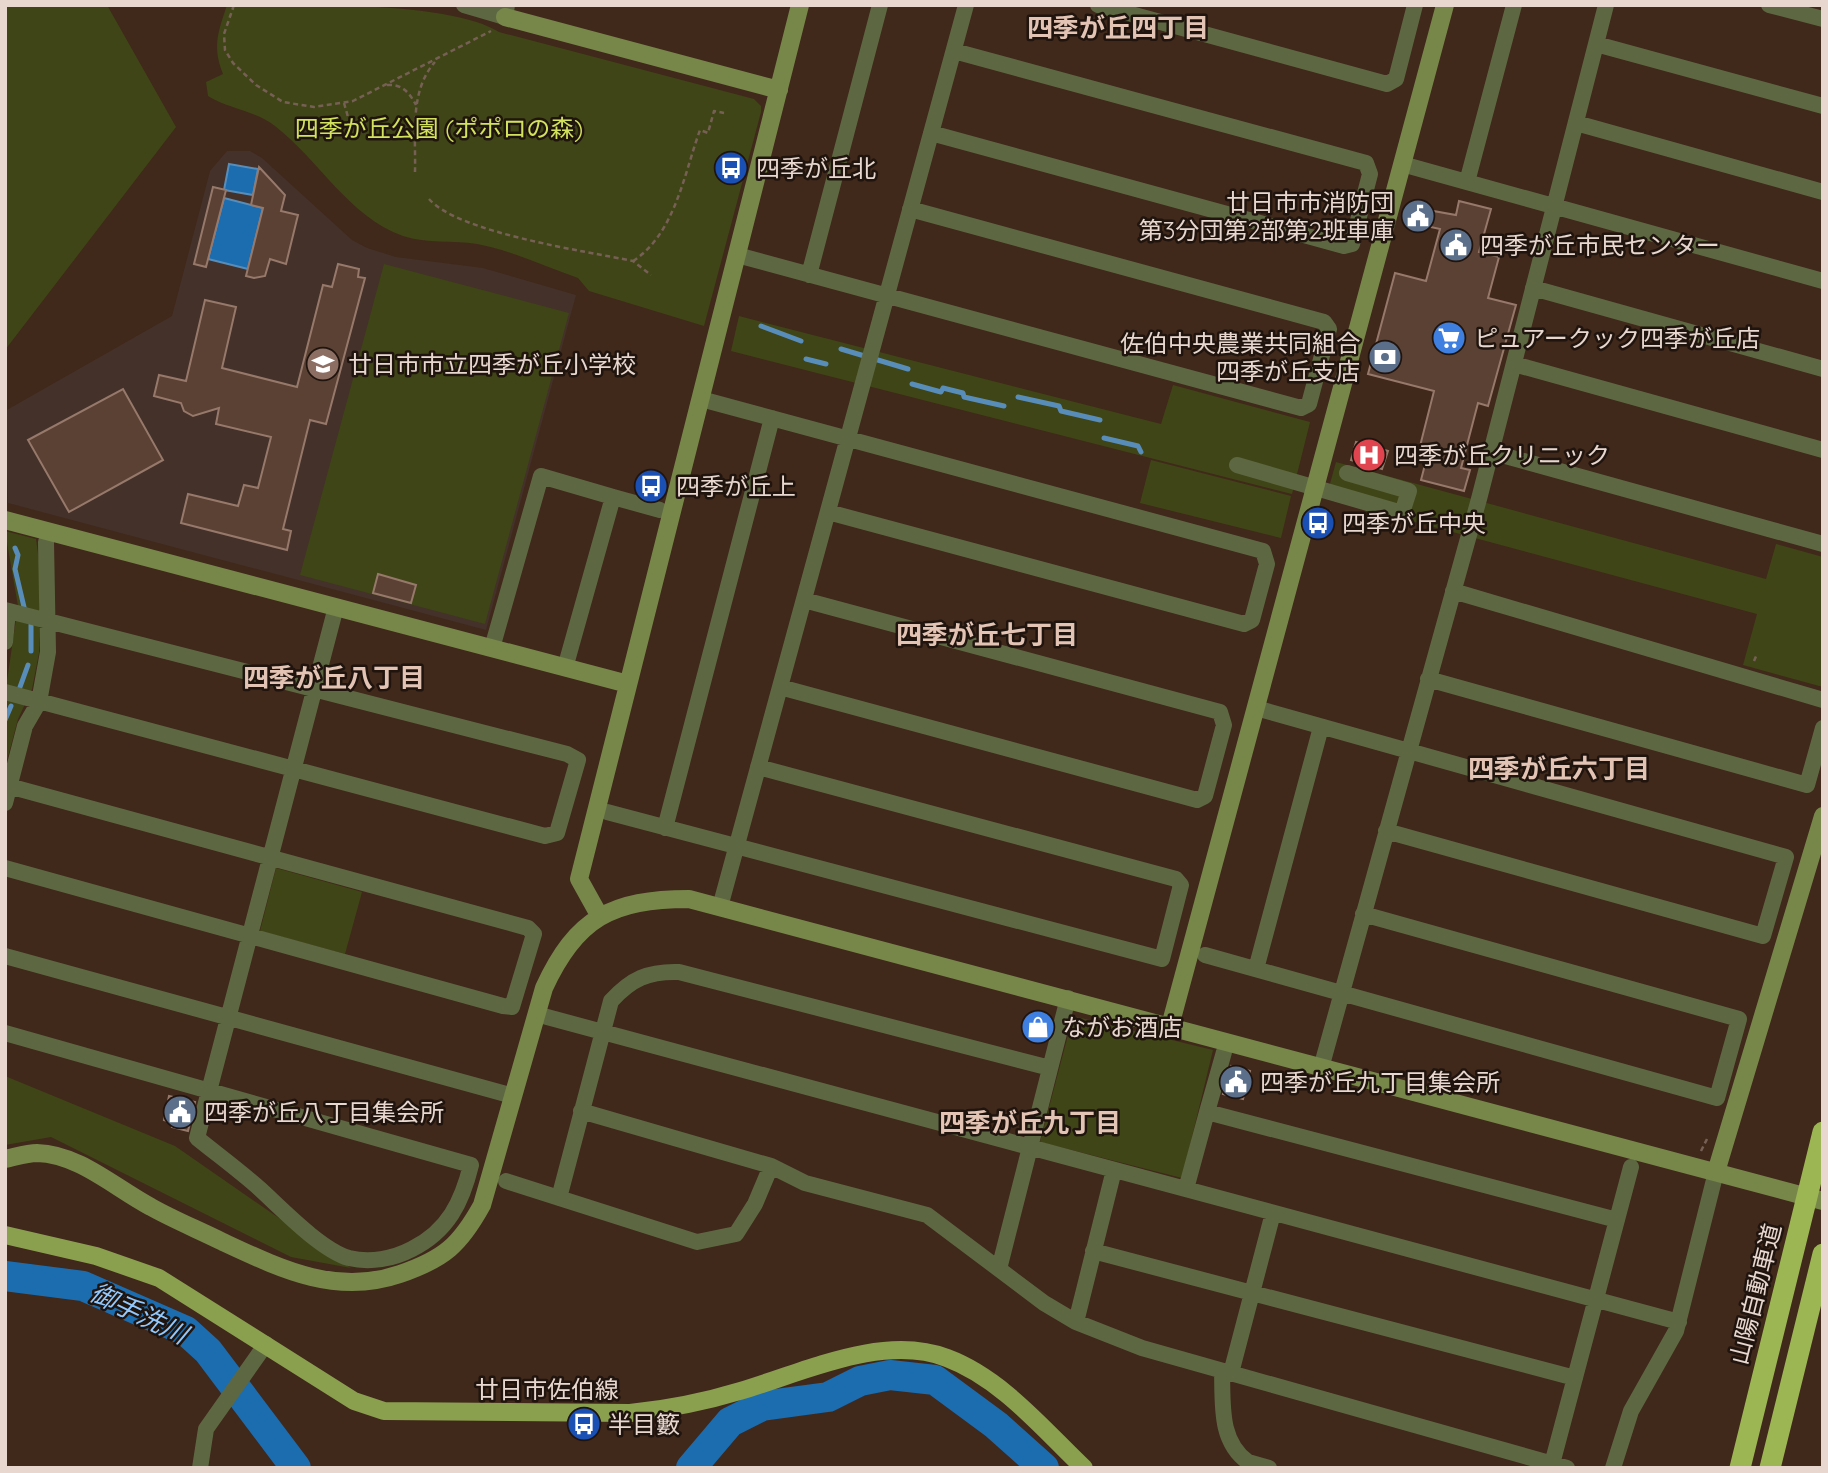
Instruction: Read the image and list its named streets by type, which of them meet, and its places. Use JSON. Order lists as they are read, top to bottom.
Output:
{
  "streets": {
    "highway": ["山陽自動車道"],
    "main road": ["廿日市佐伯線"]
  },
  "districts": [
    "四季が丘四丁目",
    "四季が丘七丁目",
    "四季が丘八丁目",
    "四季が丘六丁目",
    "四季が丘九丁目"
  ],
  "water": ["御手洗川"],
  "parks": ["四季が丘公園 (ポポロの森)"],
  "places": {
    "bus stop": [
      "四季が丘北",
      "四季が丘上",
      "四季が丘中央",
      "半目籔"
    ],
    "public building": [
      "廿日市市消防団 第3分団第2部第2班車庫",
      "四季が丘市民センター",
      "四季が丘九丁目集会所",
      "四季が丘八丁目集会所"
    ],
    "supermarket": ["ピュアークック四季が丘店"],
    "bank": ["佐伯中央農業共同組合 四季が丘支店"],
    "school or university": ["廿日市市立四季が丘小学校"],
    "hospital": ["四季が丘クリニック"],
    "shop": ["ながお酒店"]
  }
}
